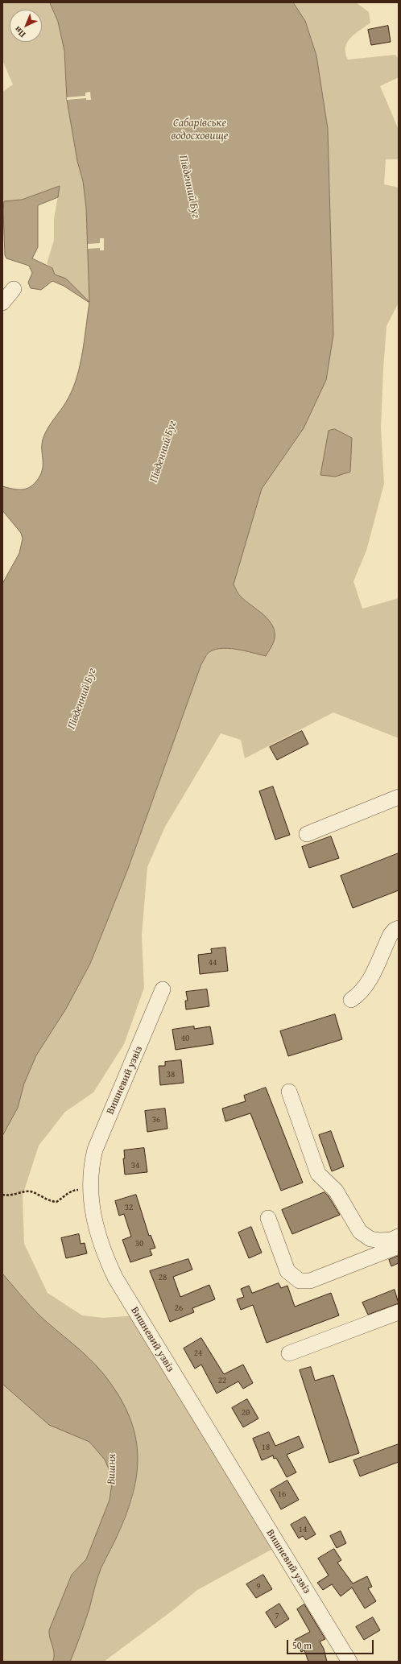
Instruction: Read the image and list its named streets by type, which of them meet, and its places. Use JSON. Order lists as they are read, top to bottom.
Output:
{
  "streets": {
    "street": ["Вишневий узвіз"]
  },
  "water": ["Сабарівське водосховище", "Південний Буг", "Вишня"],
  "house_numbers": [
    "44",
    "40",
    "38",
    "36",
    "34",
    "32",
    "30",
    "28",
    "26",
    "24",
    "22",
    "20",
    "18",
    "16",
    "14",
    "9",
    "7"
  ],
  "scale_bar": "50 m",
  "north": "bottom left"
}
